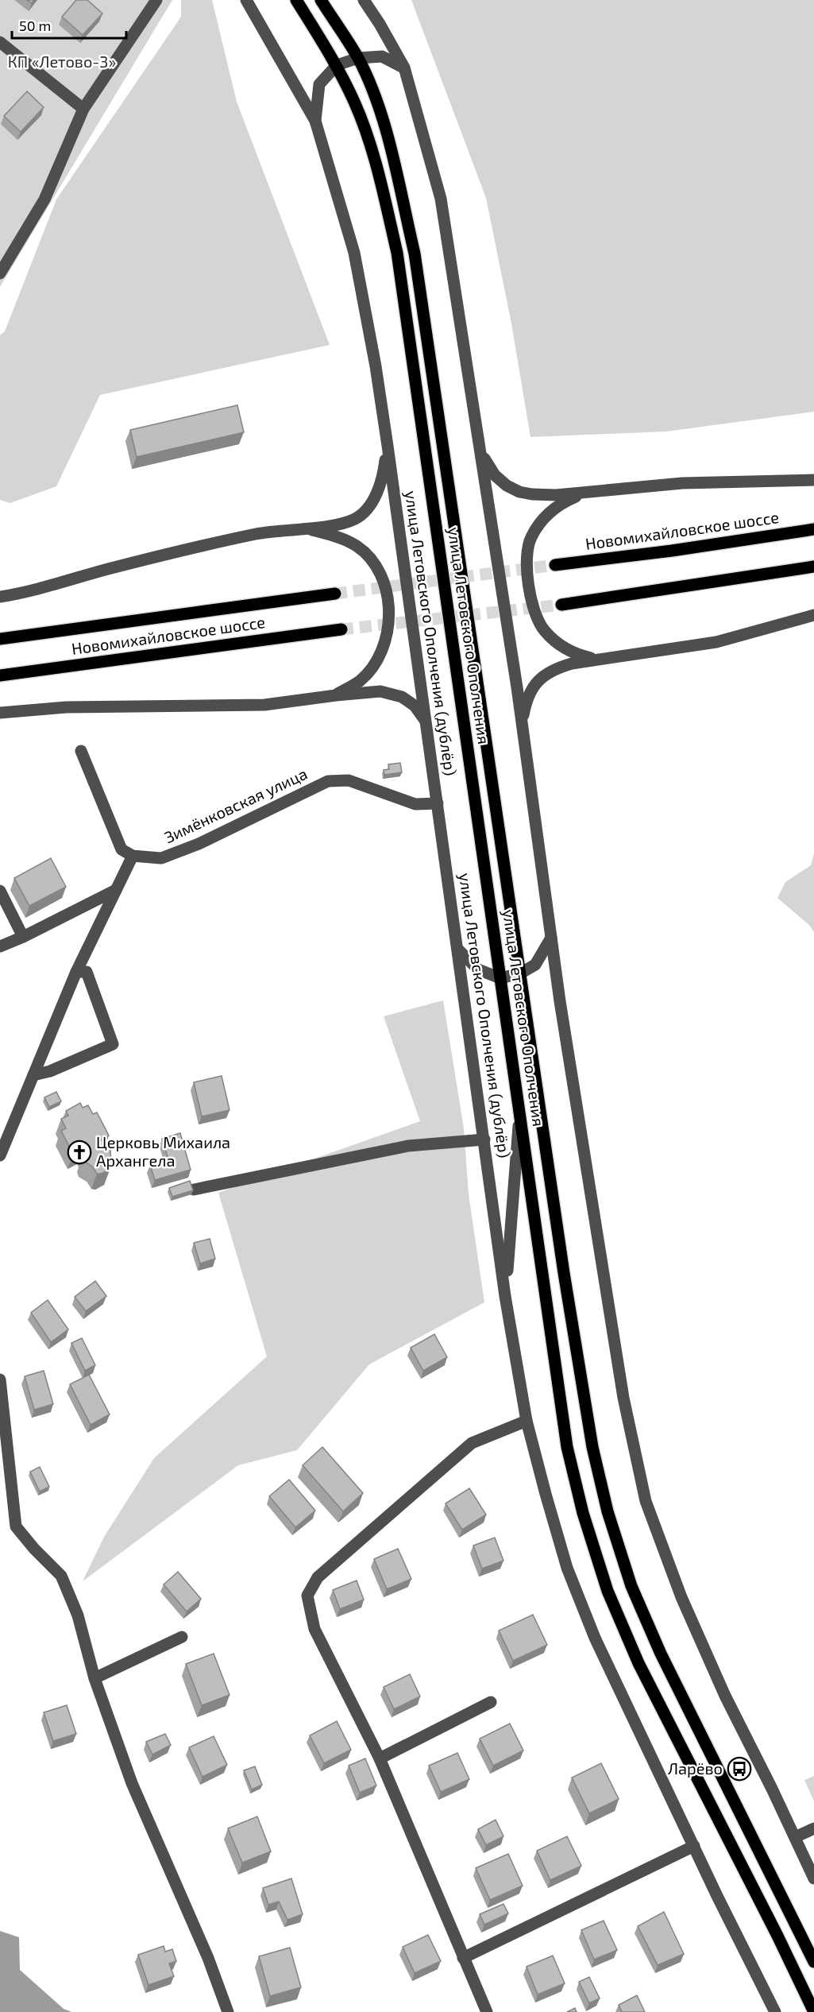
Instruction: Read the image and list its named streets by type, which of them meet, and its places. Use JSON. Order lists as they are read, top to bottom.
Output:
{
  "streets": {
    "main road": ["Новомихайловское шоссе", "улица Летовского Ополчения"],
    "street": ["улица Летовского Ополчения (дублёр)", "Зимёнковская улица"]
  },
  "crossings": [
    ["улица Летовского Ополчения (дублёр)", "Зимёнковская улица"]
  ],
  "parks": ["КП «Летово-3»"],
  "places": {
    "church": ["Церковь Михаила Архангела"],
    "bus stop": ["Ларёво"]
  },
  "scale_bar": "50 m"
}
